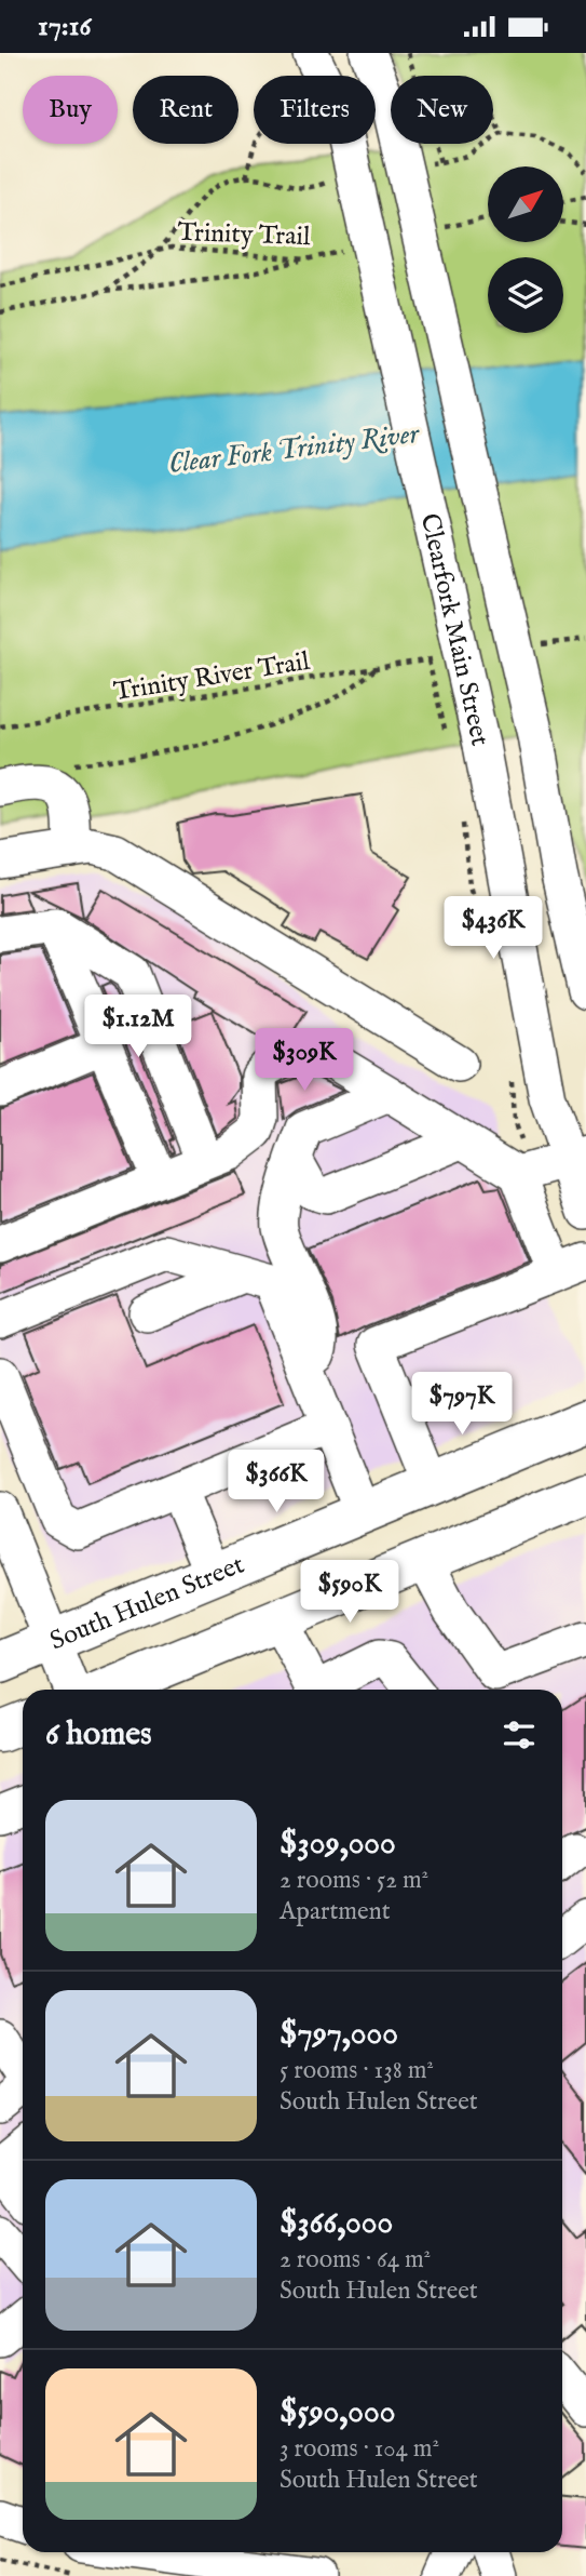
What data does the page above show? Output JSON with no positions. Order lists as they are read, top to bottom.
{
  "streets": {
    "main road": ["South Hulen Street"],
    "street": ["Clearfork Main Street"],
    "path": ["Trinity Trail", "Trinity River Trail"]
  },
  "water": ["Clear Fork Trinity River"],
  "north": "top right",
  "page": {
    "status": "17:16",
    "chip": [
      "Buy",
      "Rent",
      "Filters",
      "New"
    ],
    "price": [
      "$436K",
      "$1.12M",
      "$309K",
      "$797K",
      "$366K",
      "$590K"
    ],
    "heading": "6 homes",
    "list": [
      {
        "name": "$309,000",
        "note": "2 rooms · 52 m² · Apartment"
      },
      {
        "name": "$797,000",
        "note": "5 rooms · 138 m² · South Hulen Street"
      },
      {
        "name": "$366,000",
        "note": "2 rooms · 64 m² · South Hulen Street"
      },
      {
        "name": "$590,000",
        "note": "3 rooms · 104 m² · South Hulen Street"
      }
    ]
  }
}
